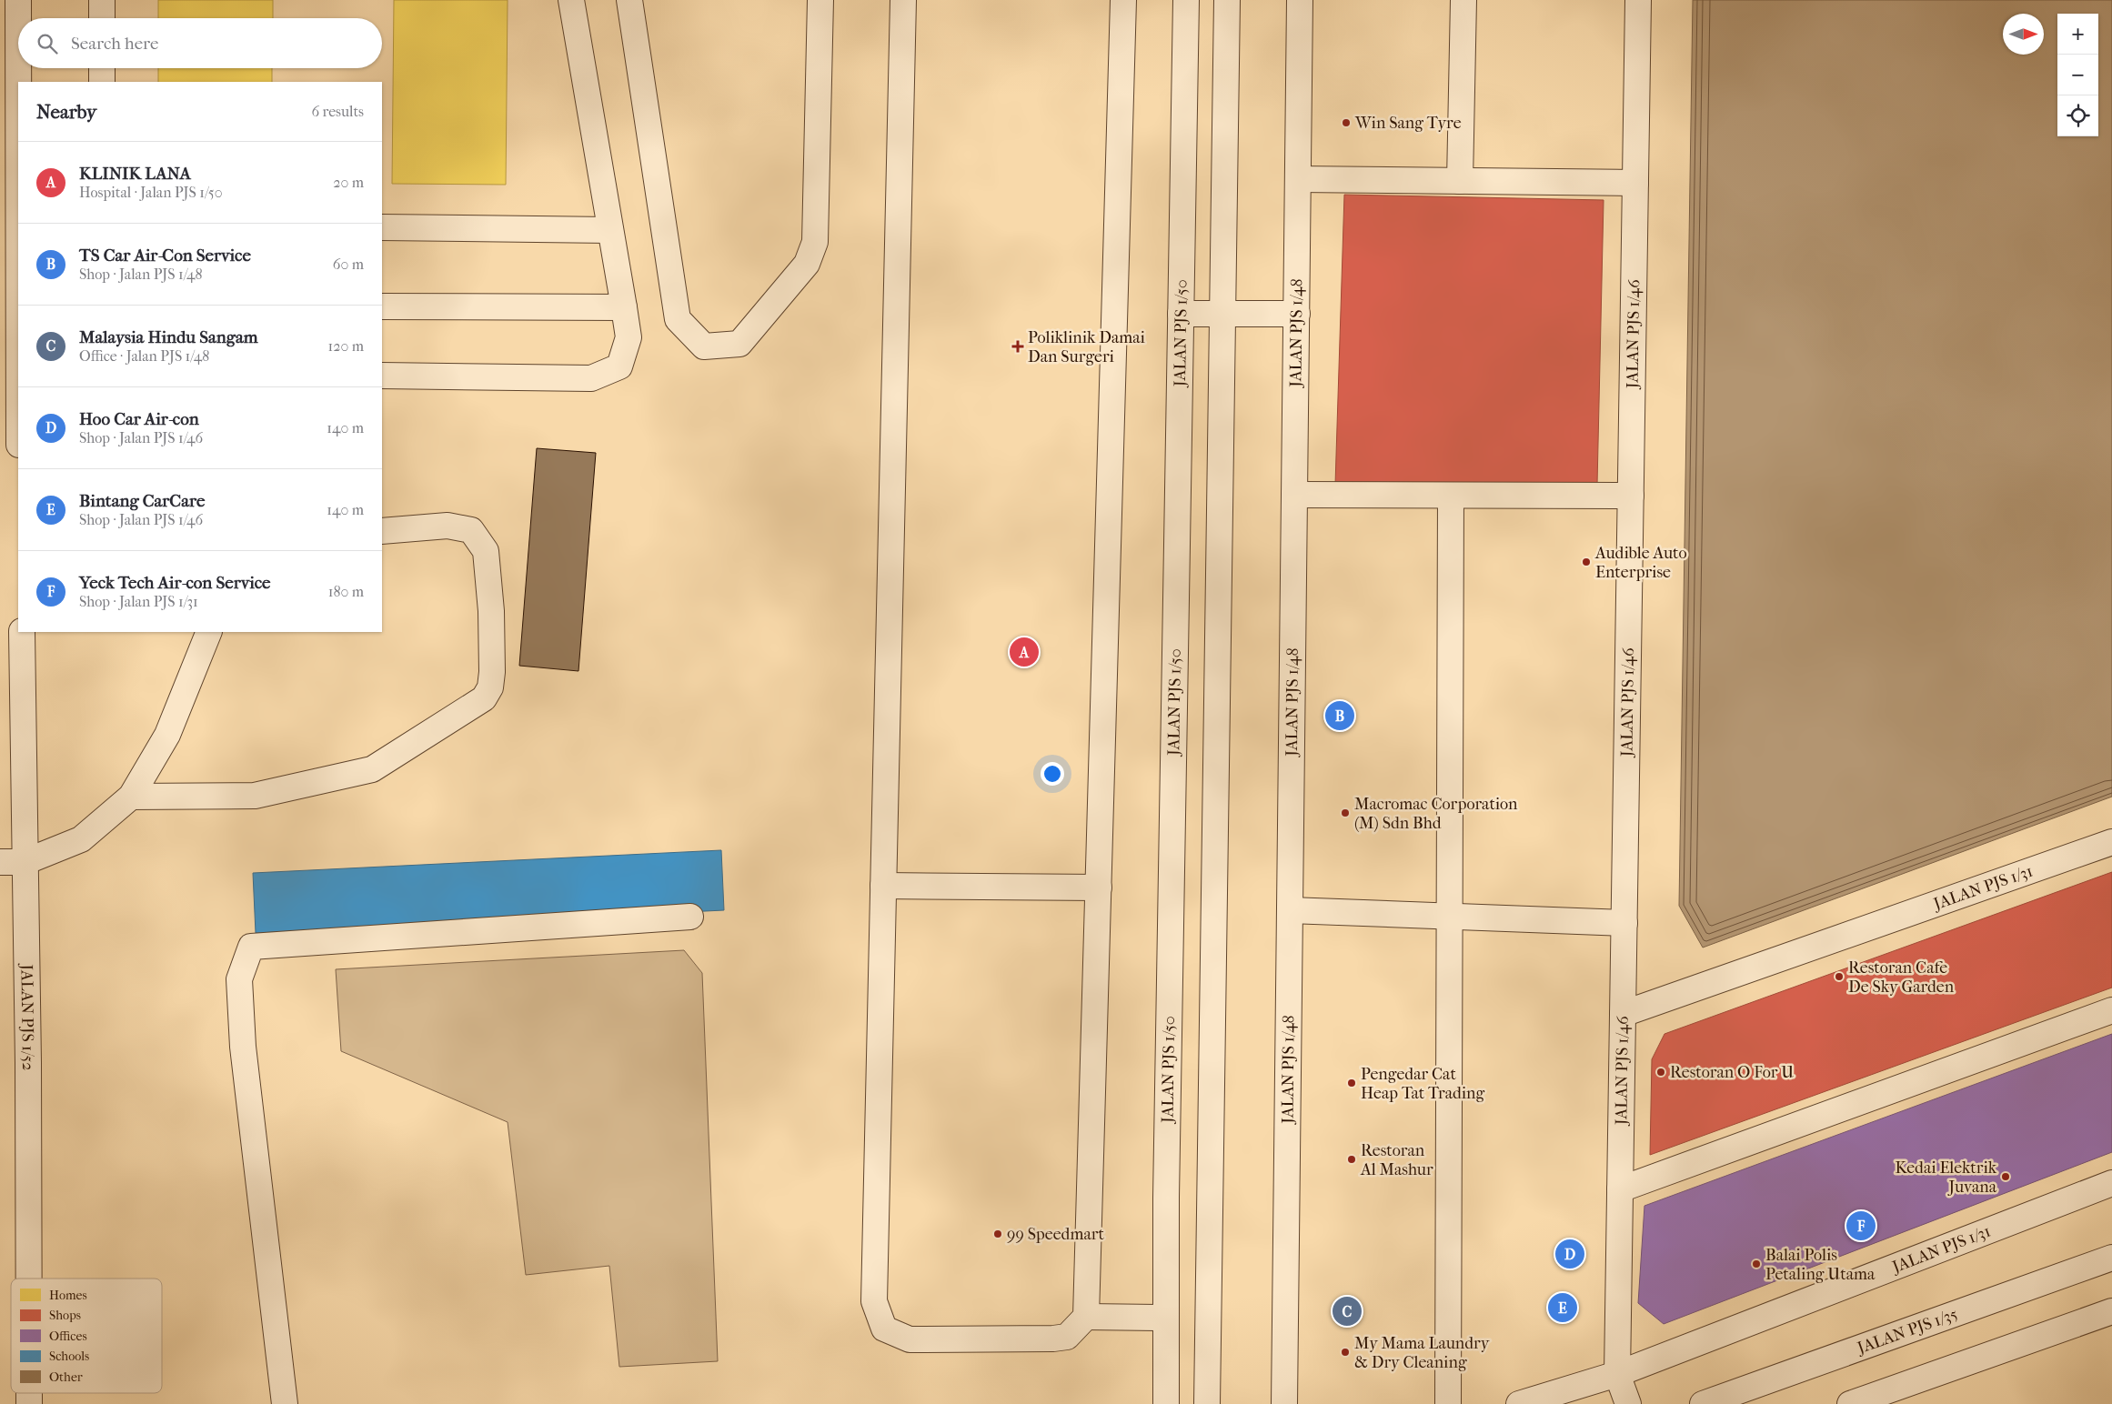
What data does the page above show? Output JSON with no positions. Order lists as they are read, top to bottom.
{
  "streets": {
    "street": [
      "JALAN PJS 1/50",
      "JALAN PJS 1/48",
      "JALAN PJS 1/46",
      "JALAN PJS 1/31",
      "JALAN PJS 1/52",
      "JALAN PJS 1/35"
    ]
  },
  "crossings": [
    ["JALAN PJS 1/46", "JALAN PJS 1/31"]
  ],
  "places": {
    "other": [
      "Win Sang Tyre",
      "Audible Auto Enterprise",
      "Macromac Corporation (M) Sdn Bhd",
      "Restoran Cafe De Sky Garden",
      "Restoran O For U",
      "Pengedar Cat Heap Tat Trading",
      "Restoran Al Mashur",
      "Kedai Elektrik Juvana",
      "99 Speedmart",
      "Balai Polis Petaling Utama",
      "My Mama Laundry & Dry Cleaning"
    ],
    "health": ["Poliklinik Damai Dan Surgeri"]
  },
  "legend": [
    "Homes",
    "Shops",
    "Offices",
    "Schools",
    "Other"
  ],
  "north": "right",
  "page": {
    "map_buttons": ["+", "−"],
    "search": "Search here",
    "heading": ["Nearby", "6 results"],
    "list": [
      {
        "mark": "A",
        "name": "KLINIK LANA",
        "note": "Hospital · Jalan PJS 1/50",
        "value": "20 m"
      },
      {
        "mark": "B",
        "name": "TS Car Air-Con Service",
        "note": "Shop · Jalan PJS 1/48",
        "value": "60 m"
      },
      {
        "mark": "C",
        "name": "Malaysia Hindu Sangam",
        "note": "Office · Jalan PJS 1/48",
        "value": "120 m"
      },
      {
        "mark": "D",
        "name": "Hoo Car Air-con",
        "note": "Shop · Jalan PJS 1/46",
        "value": "140 m"
      },
      {
        "mark": "E",
        "name": "Bintang CarCare",
        "note": "Shop · Jalan PJS 1/46",
        "value": "140 m"
      },
      {
        "mark": "F",
        "name": "Yeck Tech Air-con Service",
        "note": "Shop · Jalan PJS 1/31",
        "value": "180 m"
      }
    ],
    "pins": [
      "A",
      "B",
      "F",
      "D",
      "E",
      "C"
    ]
  }
}
